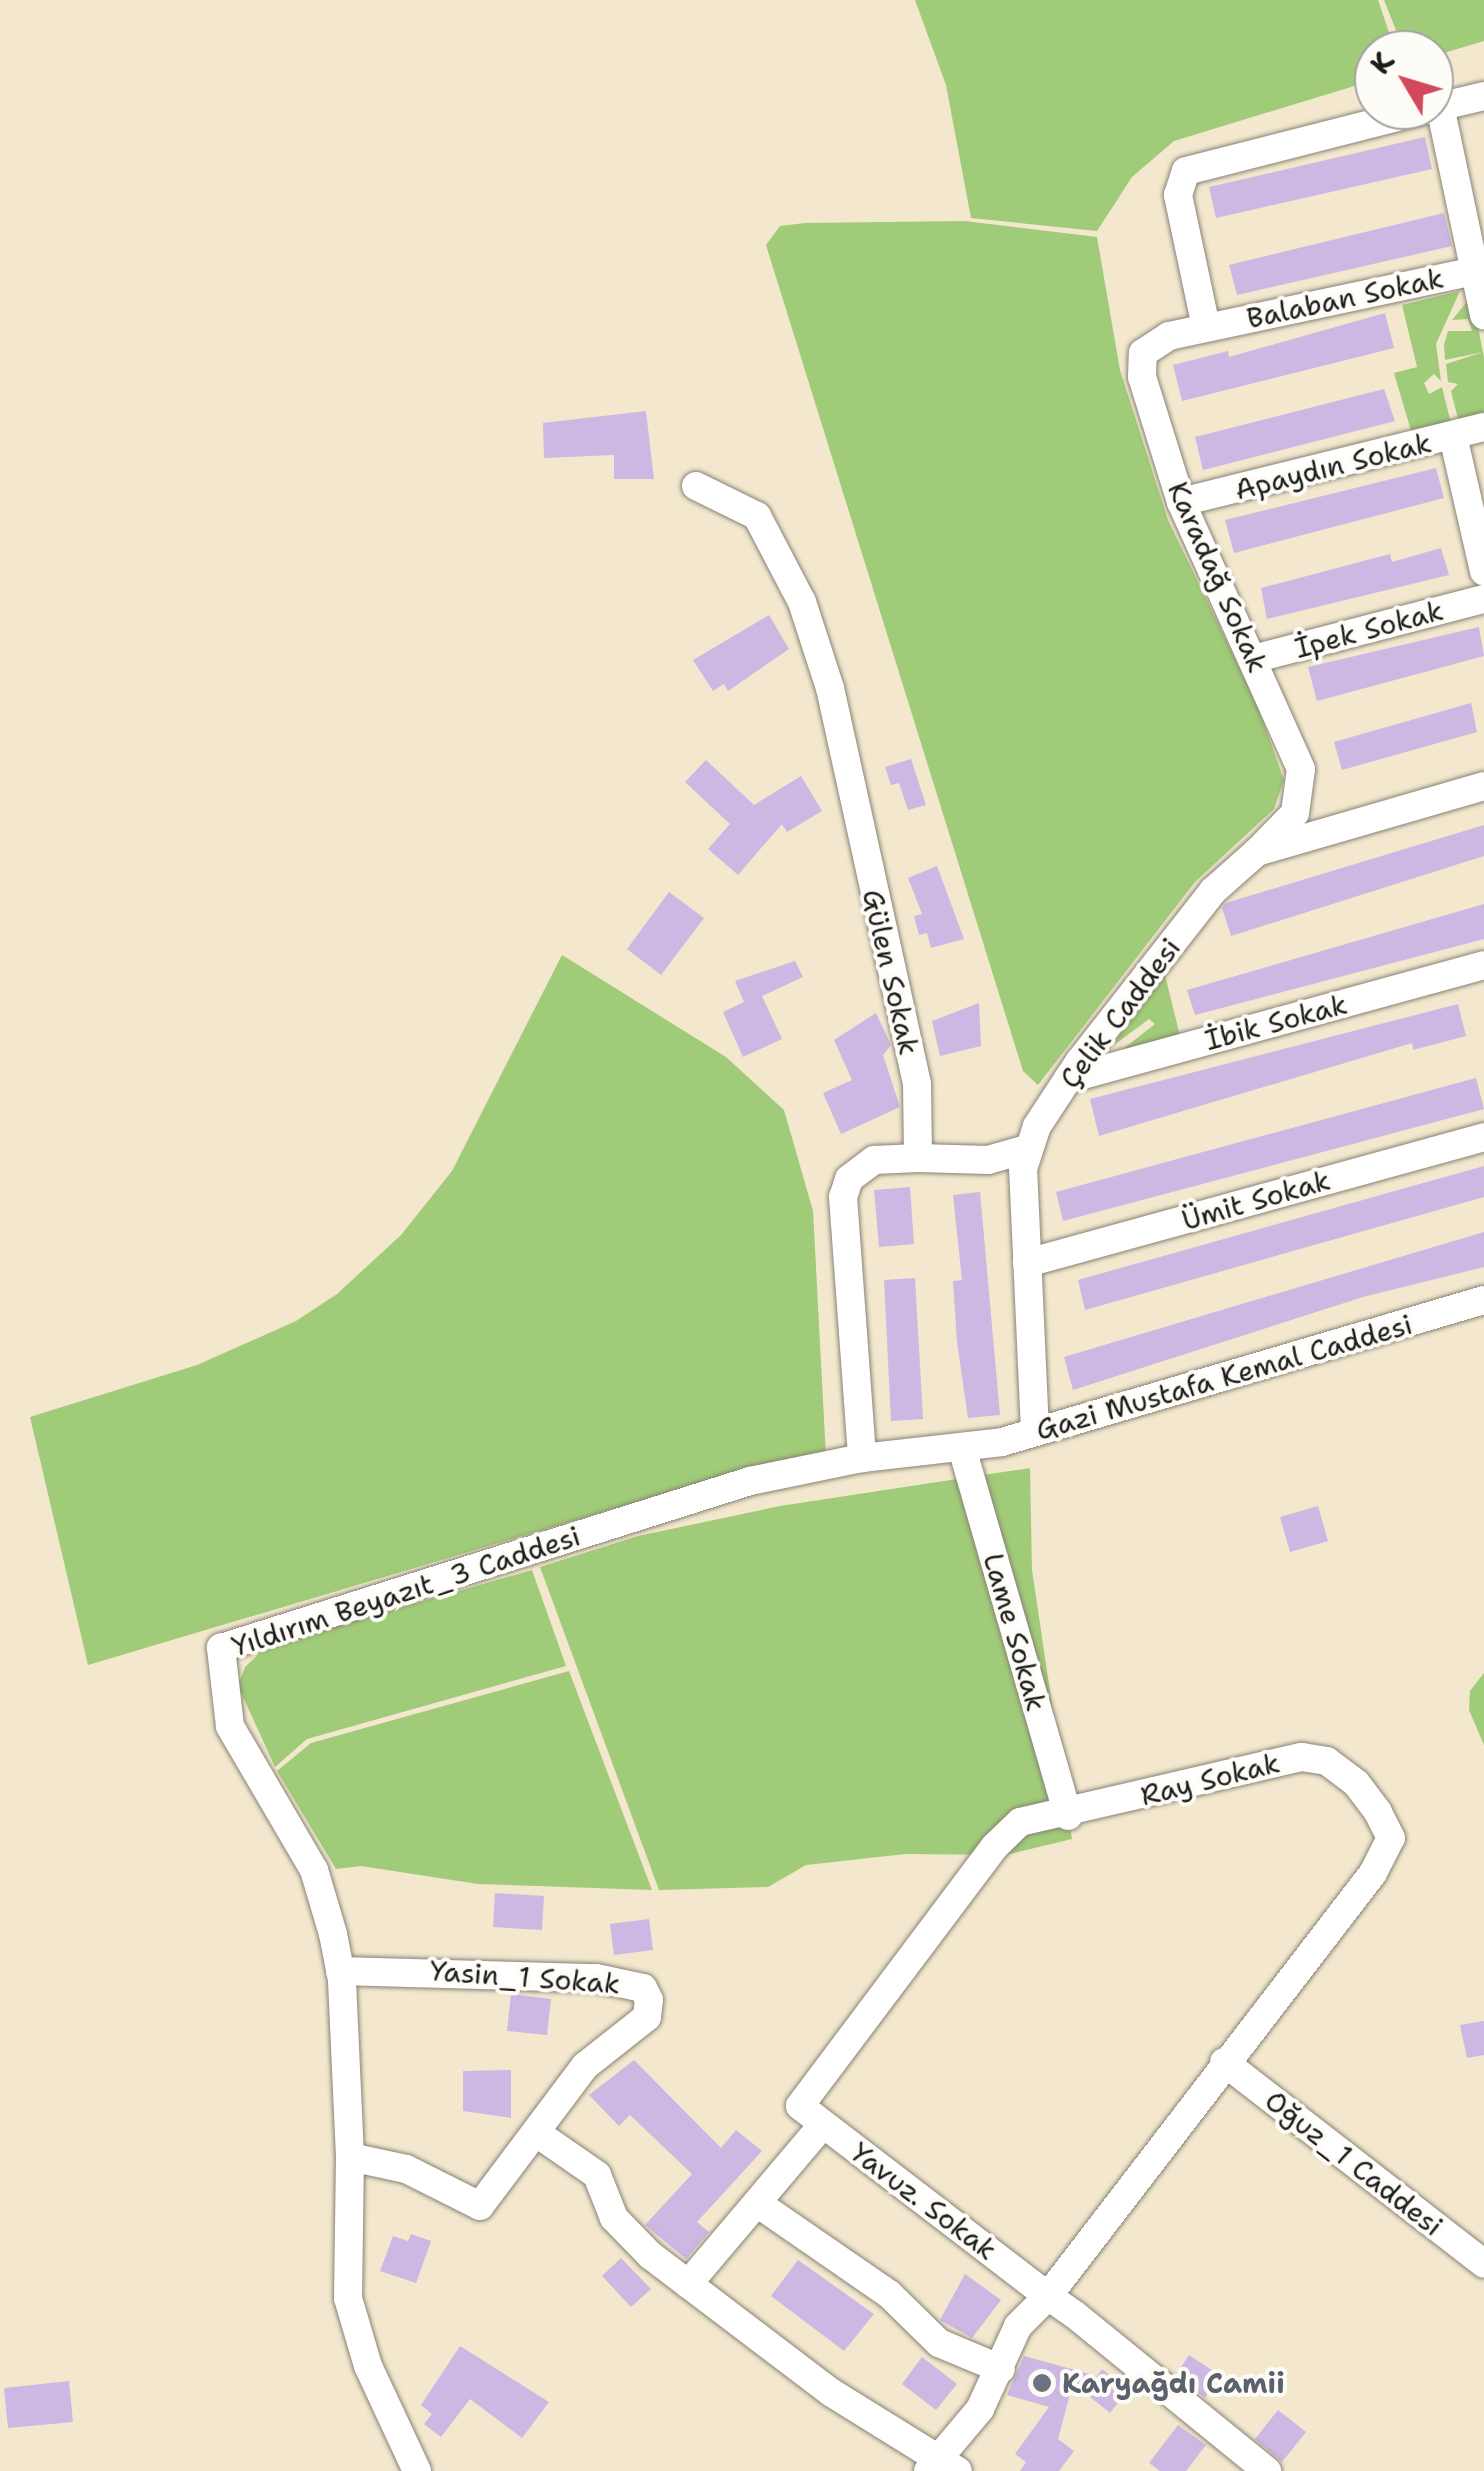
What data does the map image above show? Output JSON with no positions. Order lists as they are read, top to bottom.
{
  "streets": {
    "street": [
      "Balaban Sokak",
      "Apaydın Sokak",
      "Karadağ Sokak",
      "İpek Sokak",
      "Gülen Sokak",
      "Çelik Caddesi",
      "İbik Sokak",
      "Ümit Sokak",
      "Gazi Mustafa Kemal Caddesi",
      "Yıldırım Beyazıt_3 Caddesi",
      "Lame Sokak",
      "Ray Sokak",
      "Yasin_1 Sokak",
      "Oğuz_1 Caddesi",
      "Yavuz. Sokak"
    ]
  },
  "crossings": [
    ["Balaban Sokak", "Karadağ Sokak"],
    ["Apaydın Sokak", "Karadağ Sokak"],
    ["Karadağ Sokak", "İpek Sokak"],
    ["Karadağ Sokak", "Çelik Caddesi"],
    ["Çelik Caddesi", "İbik Sokak"],
    ["Gazi Mustafa Kemal Caddesi", "Yıldırım Beyazıt_3 Caddesi"],
    ["Gazi Mustafa Kemal Caddesi", "Lame Sokak"],
    ["Yıldırım Beyazıt_3 Caddesi", "Lame Sokak"],
    ["Yıldırım Beyazıt_3 Caddesi", "Yasin_1 Sokak"],
    ["Lame Sokak", "Ray Sokak"],
    ["Ray Sokak", "Oğuz_1 Caddesi"],
    ["Ray Sokak", "Yavuz. Sokak"]
  ],
  "places": ["Karyağdı Camii"],
  "north": "top left"
}
